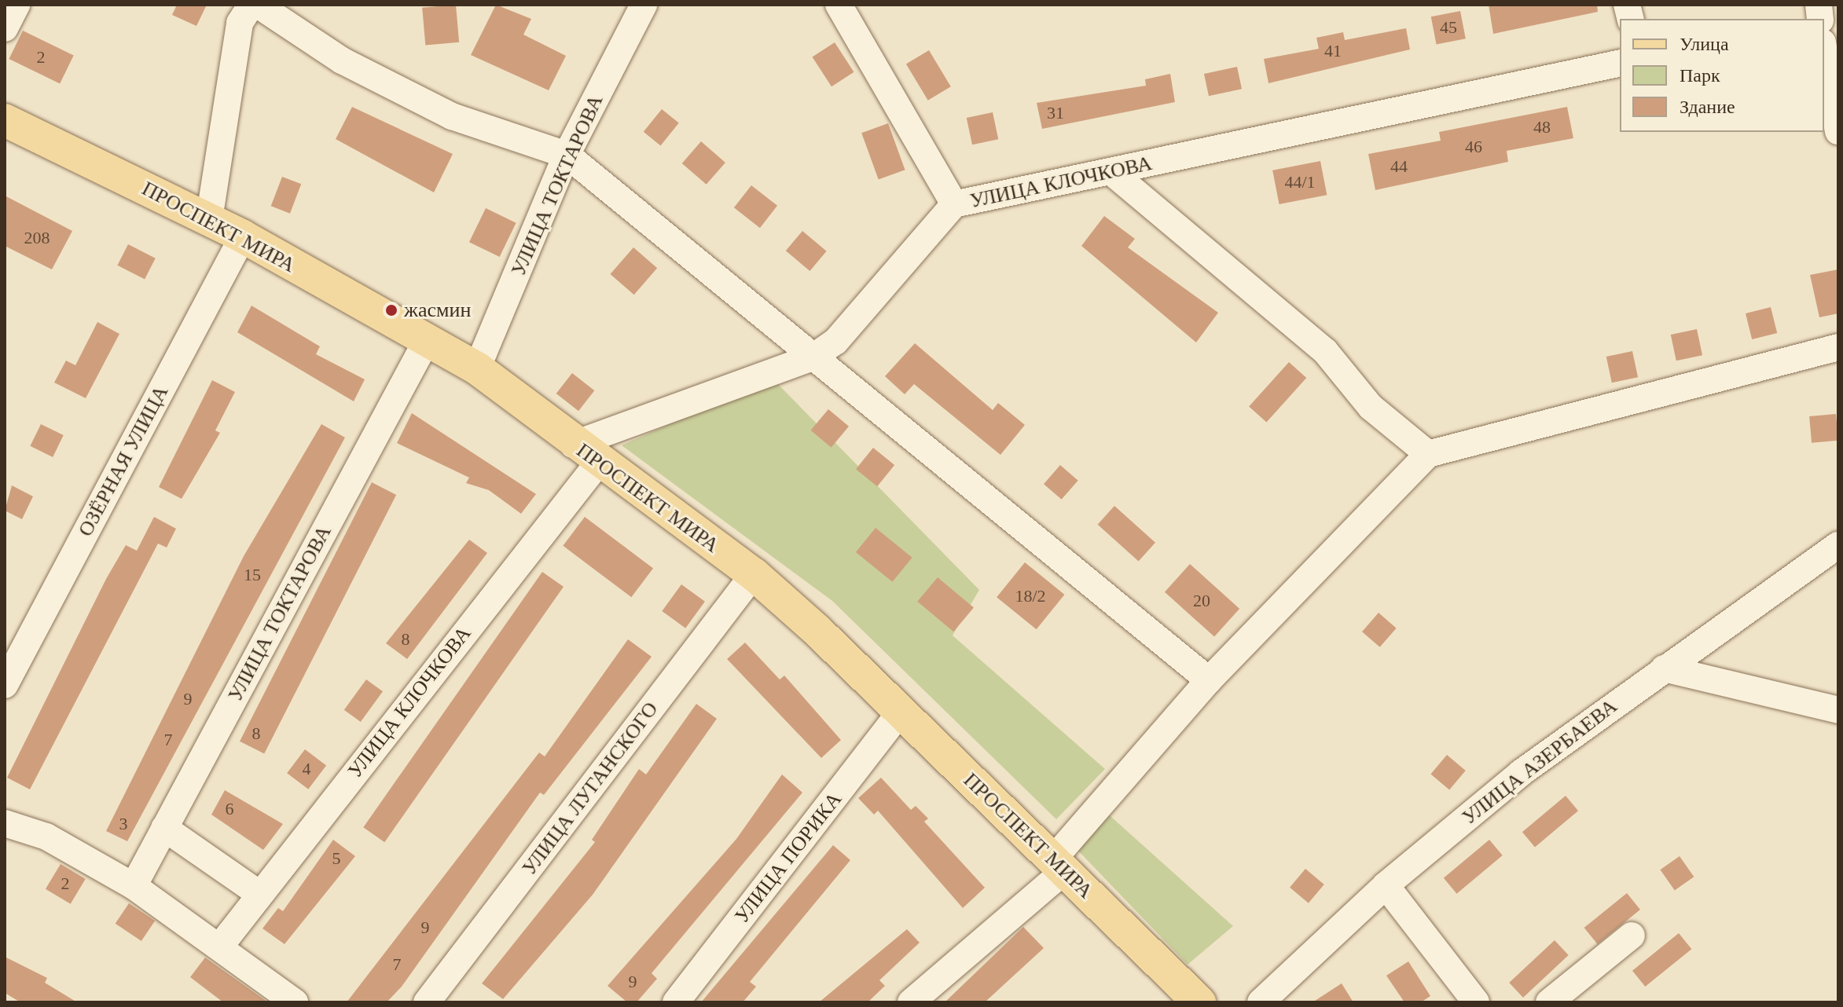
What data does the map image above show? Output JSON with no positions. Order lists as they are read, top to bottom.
{
  "streets": {
    "main road": ["ПРОСПЕКТ МИРА"],
    "street": [
      "УЛИЦА КЛОЧКОВА",
      "УЛИЦА ТОКТАРОВА",
      "ОЗЁРНАЯ УЛИЦА",
      "УЛИЦА АЗЕРБАЕВА",
      "УЛИЦА ЛУГАНСКОГО",
      "УЛИЦА ПОРИКА"
    ]
  },
  "crossings": [
    ["УЛИЦА КЛОЧКОВА", "ПРОСПЕКТ МИРА"],
    ["УЛИЦА ТОКТАРОВА", "ПРОСПЕКТ МИРА"],
    ["ПРОСПЕКТ МИРА", "ОЗЁРНАЯ УЛИЦА"],
    ["ПРОСПЕКТ МИРА", "УЛИЦА ЛУГАНСКОГО"],
    ["ПРОСПЕКТ МИРА", "УЛИЦА ПОРИКА"]
  ],
  "places": ["жасмин"],
  "house_numbers": [
    "45",
    "41",
    "2",
    "31",
    "48",
    "46",
    "44",
    "44/1",
    "208",
    "15",
    "18/2",
    "20",
    "8",
    "9",
    "8",
    "7",
    "4",
    "6",
    "3",
    "5",
    "2",
    "9",
    "7",
    "9"
  ],
  "legend": ["Улица", "Парк", "Здание"]
}
